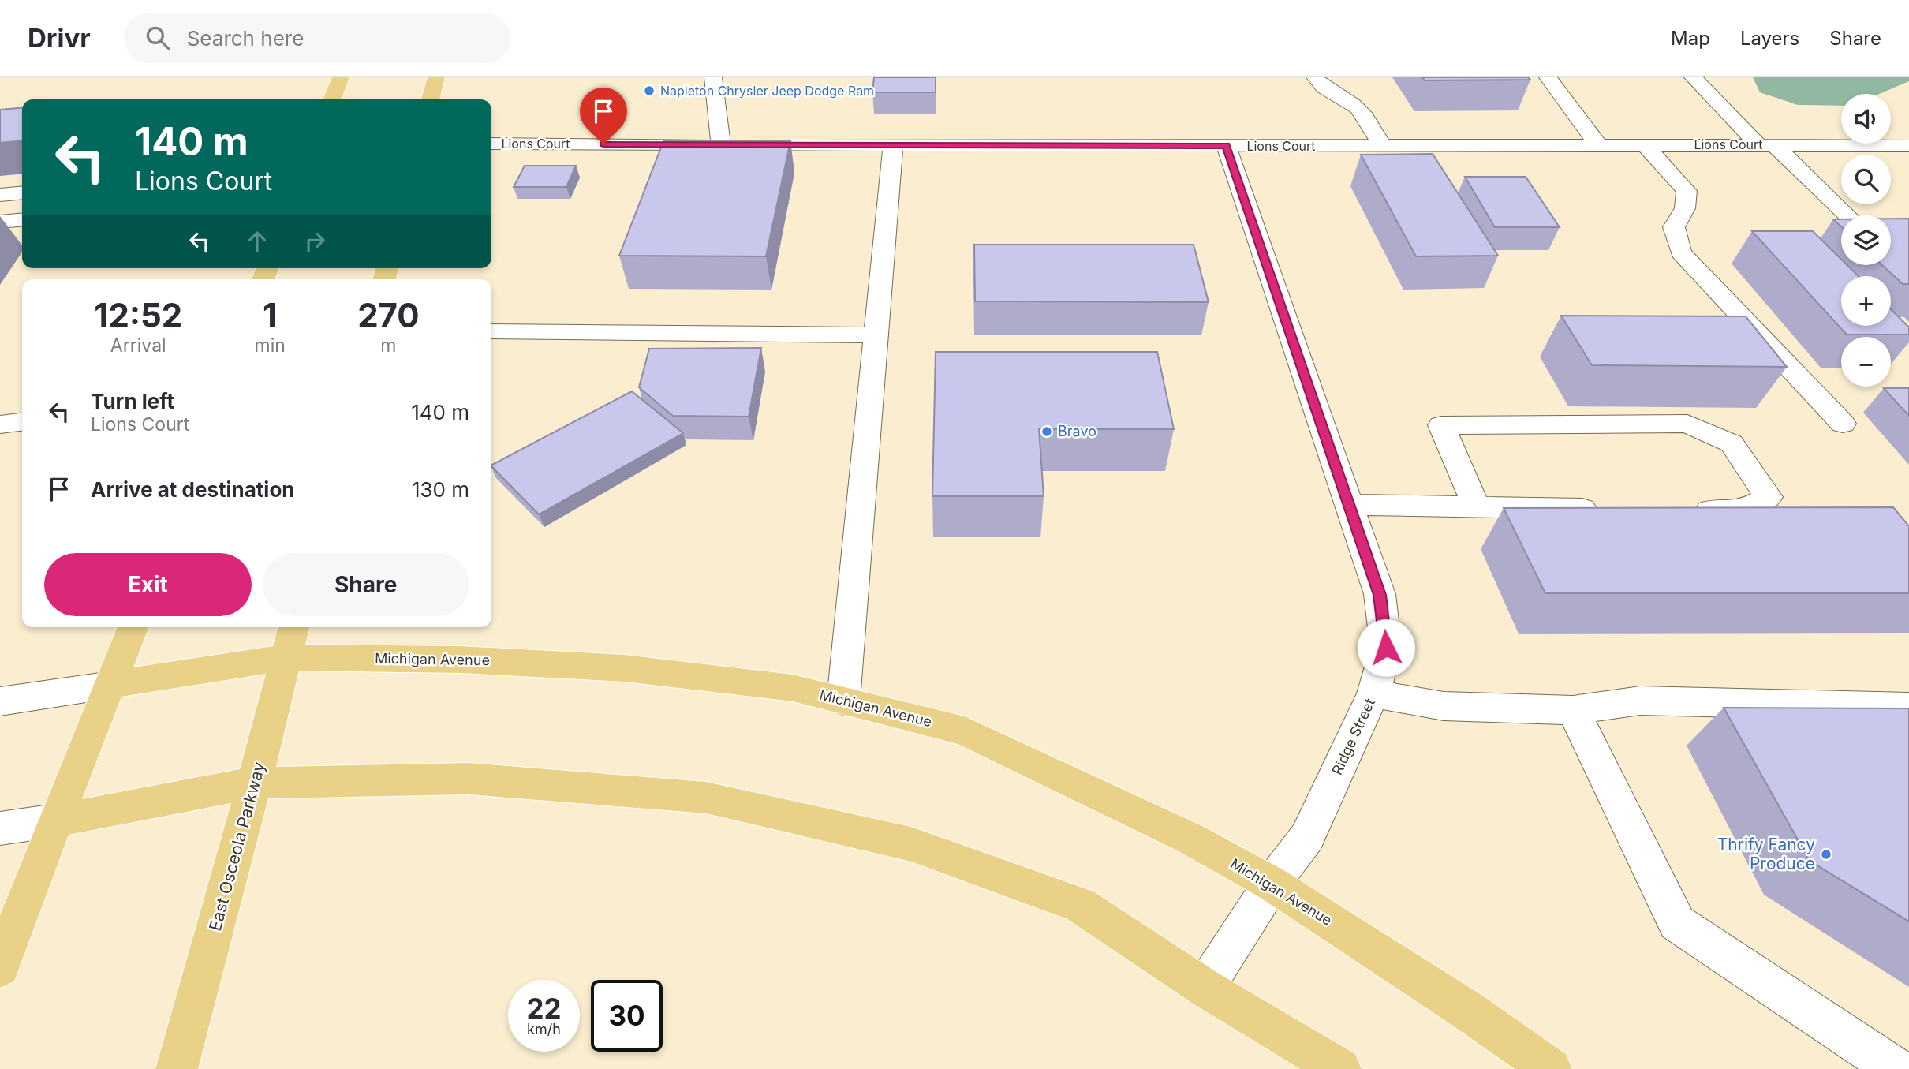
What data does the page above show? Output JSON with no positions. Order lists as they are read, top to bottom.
{
  "streets": {
    "main road": ["Michigan Avenue", "East Osceola Parkway"],
    "street": ["Lions Court", "Ridge Street"]
  },
  "crossings": [
    ["Lions Court", "Ridge Street"],
    ["Michigan Avenue", "Ridge Street"],
    ["Michigan Avenue", "East Osceola Parkway"]
  ],
  "places": ["Napleton Chrysler Jeep Dodge Ram", "Bravo", "Thrify Fancy Produce"],
  "page": {
    "header": "Drivr",
    "search": "Search here",
    "nav": ["Map", "Layers", "Share"],
    "map_buttons": ["+", "−"],
    "turn": ["140 m", "Lions Court"],
    "eta": [
      "12:52",
      "Arrival",
      "1",
      "min",
      "270",
      "m"
    ],
    "list": [
      {
        "name": "Turn left",
        "note": "Lions Court",
        "value": "140 m"
      },
      {
        "name": "Arrive at destination",
        "value": "130 m"
      }
    ],
    "buttons": ["Exit", "Share"],
    "speed": "22 km/h",
    "limit": "30"
  }
}
